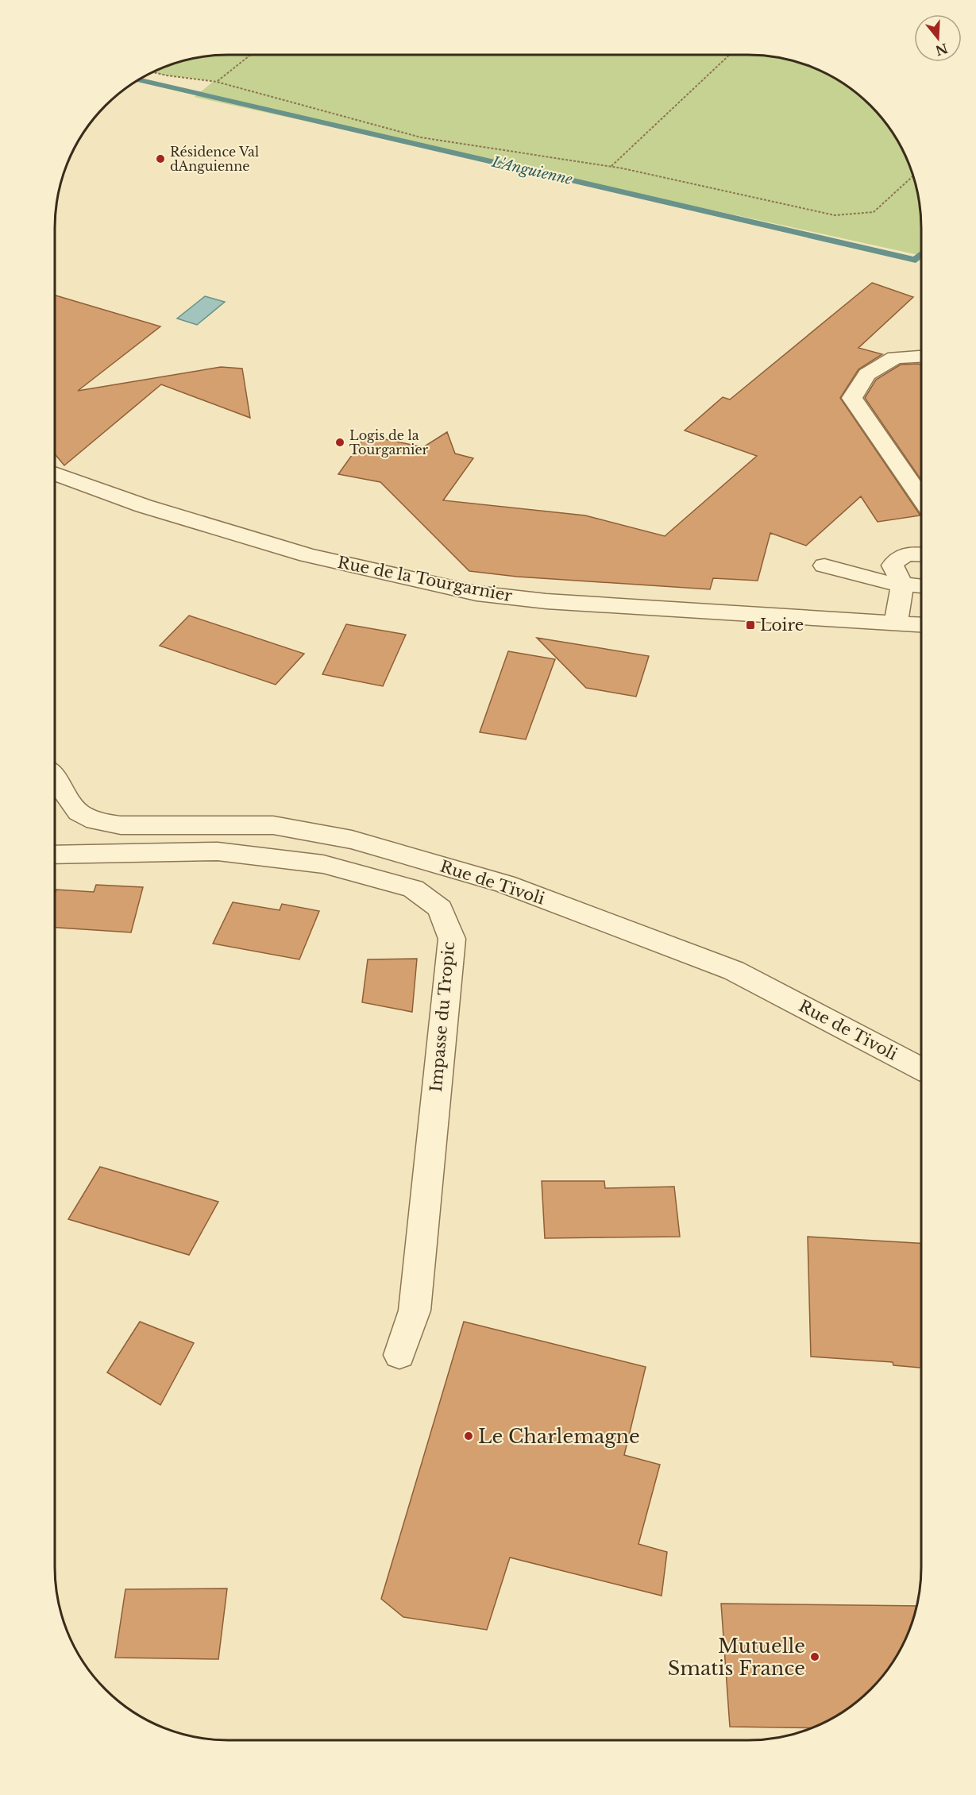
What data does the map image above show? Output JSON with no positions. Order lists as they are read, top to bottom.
{
  "streets": {
    "street": ["Rue de la Tourgarnier", "Rue de Tivoli", "Impasse du Tropic"]
  },
  "water": ["L'Anguienne"],
  "places": {
    "other": [
      "Résidence Val dAnguienne",
      "Logis de la Tourgarnier",
      "Le Charlemagne",
      "Mutuelle Smatis France"
    ],
    "transit": ["Loire"]
  },
  "north": "bottom"
}
